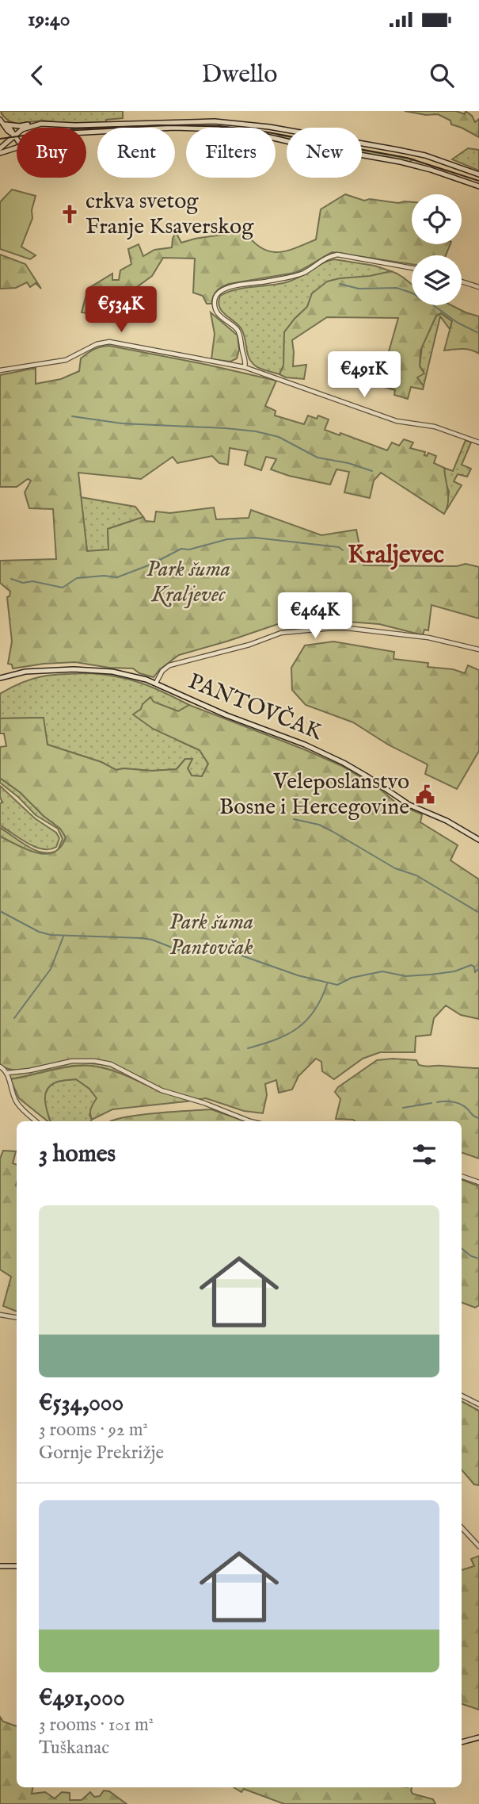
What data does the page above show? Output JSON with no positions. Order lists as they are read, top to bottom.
{
  "streets": {
    "main road": ["PANTOVČAK"]
  },
  "districts": ["Kraljevec"],
  "parks": ["Park šuma Kraljevec", "Park šuma Pantovčak"],
  "places": {
    "church": ["crkva svetog Franje Ksaverskog"],
    "public building": ["Veleposlanstvo Bosne i Hercegovine"]
  },
  "page": {
    "status": "19:40",
    "header": "Dwello",
    "chip": [
      "Buy",
      "Rent",
      "Filters",
      "New"
    ],
    "price": ["€534K", "€491K", "€464K"],
    "heading": "3 homes",
    "list": [
      {
        "name": "€534,000",
        "note": "3 rooms · 92 m² · Gornje Prekrižje"
      },
      {
        "name": "€491,000",
        "note": "3 rooms · 101 m² · Tuškanac"
      }
    ]
  }
}
